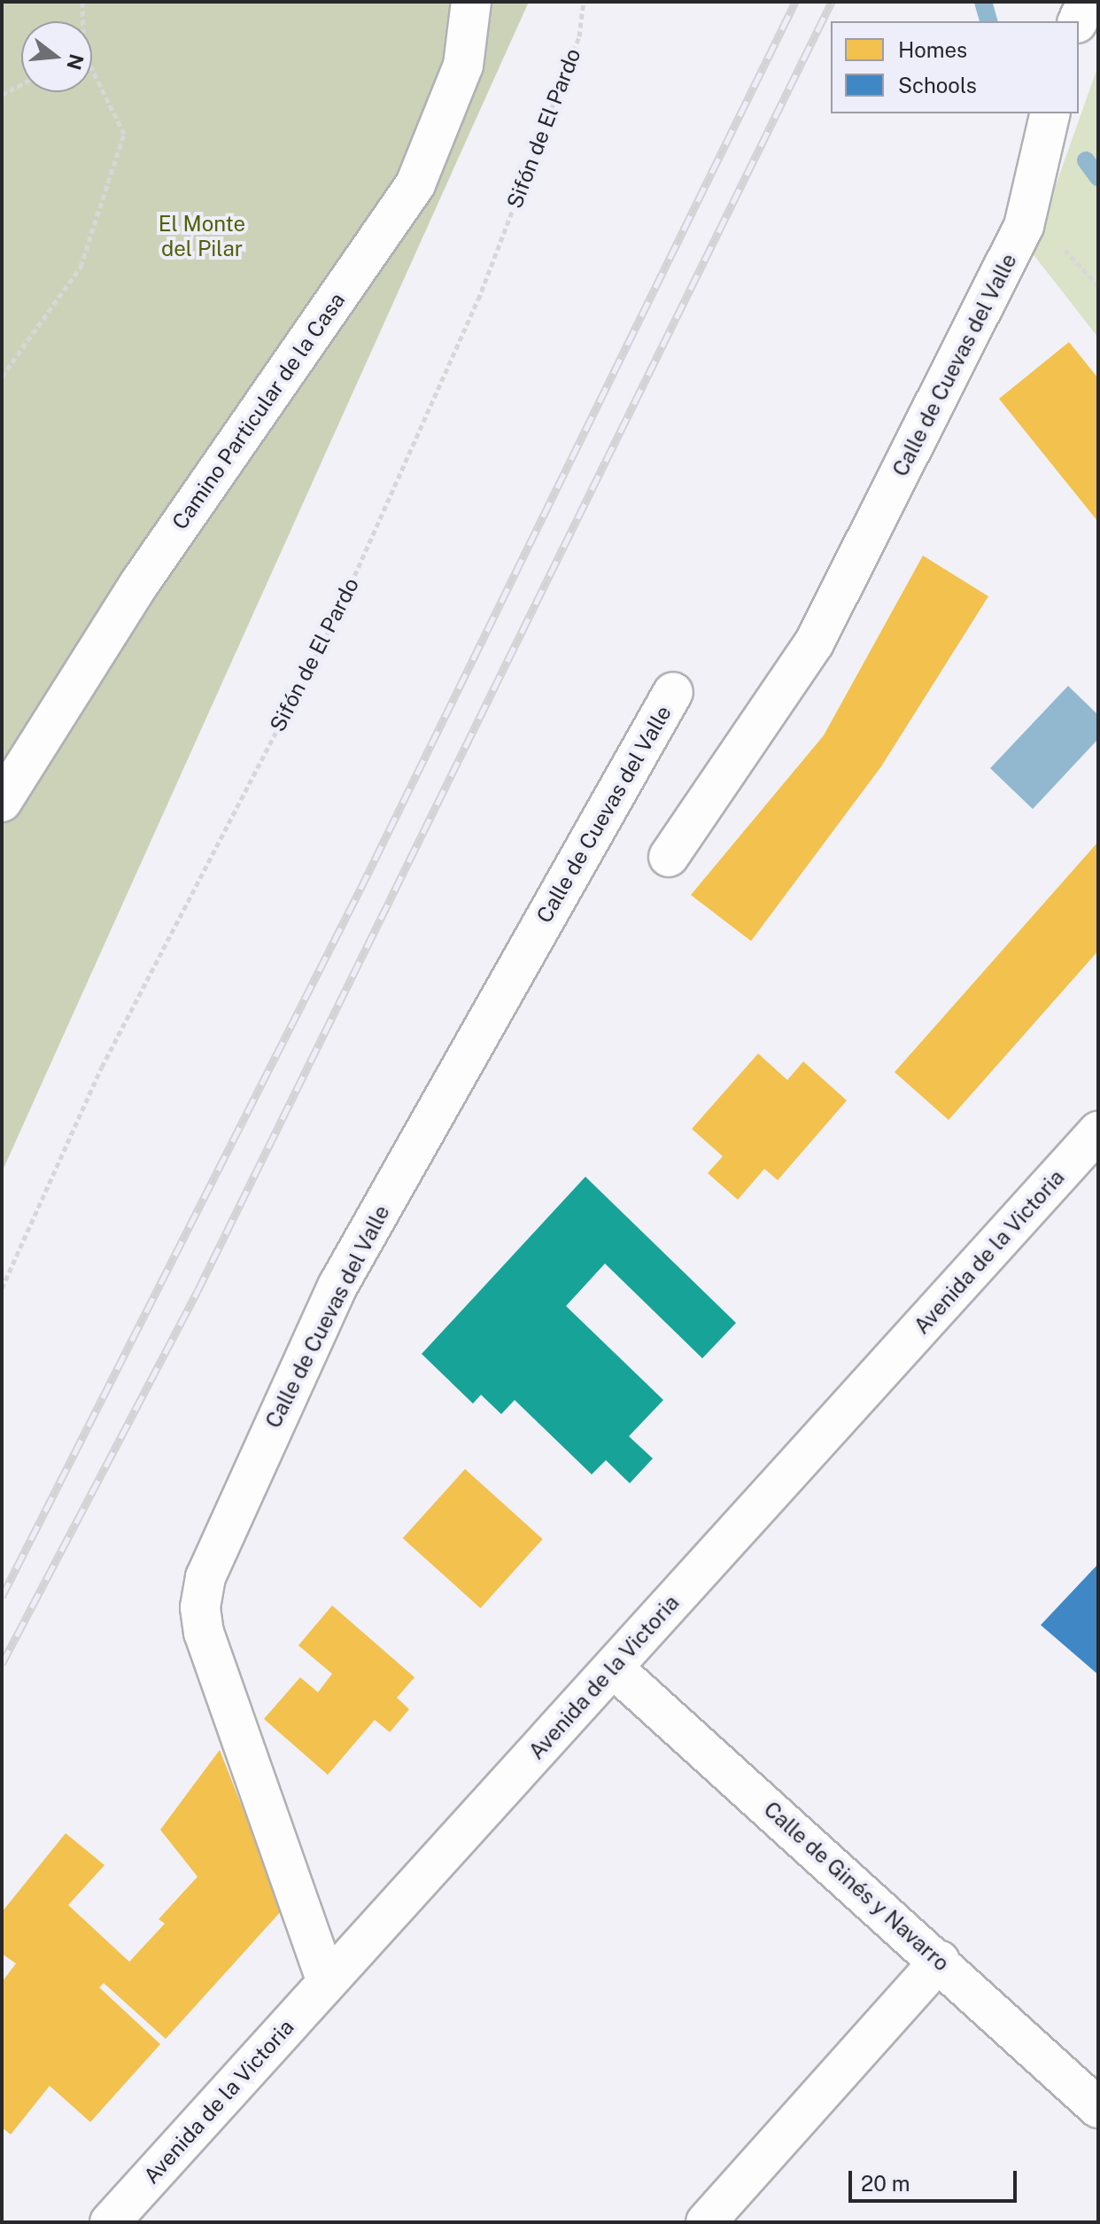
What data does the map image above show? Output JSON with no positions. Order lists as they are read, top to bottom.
{
  "streets": {
    "street": [
      "Calle de Cuevas del Valle",
      "Camino Particular de la Casa",
      "Avenida de la Victoria",
      "Calle de Ginés y Navarro"
    ],
    "path": ["Sifón de El Pardo"]
  },
  "crossings": [
    ["Calle de Cuevas del Valle", "Avenida de la Victoria"],
    ["Avenida de la Victoria", "Calle de Ginés y Navarro"]
  ],
  "parks": ["El Monte del Pilar"],
  "legend": ["Homes", "Schools"],
  "scale_bar": "20 m",
  "north": "right"
}
